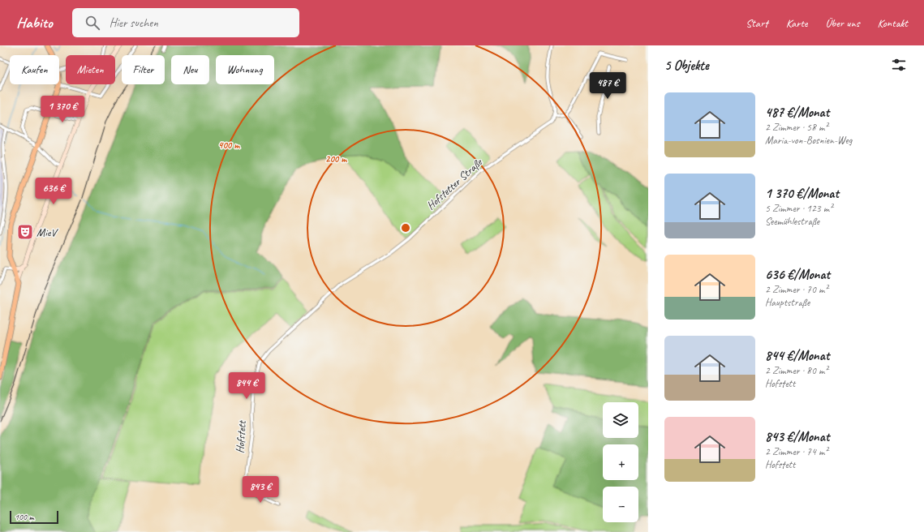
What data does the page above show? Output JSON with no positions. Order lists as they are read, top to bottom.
{
  "streets": {
    "street": ["Hofstetter Straße", "Hofstett"]
  },
  "crossings": [
    ["Hofstetter Straße", "Hofstett"]
  ],
  "places": {
    "theatre": ["MieV"]
  },
  "scale_bar": "100 m",
  "page": {
    "header": "Habito",
    "search": "Hier suchen",
    "nav": [
      "Start",
      "Karte",
      "Über uns",
      "Kontakt"
    ],
    "heading": "5 Objekte",
    "chip": [
      "Kaufen",
      "Mieten",
      "Filter",
      "Neu",
      "Wohnung"
    ],
    "price": [
      "487 €",
      "1 370 €",
      "636 €",
      "844 €",
      "843 €"
    ],
    "list": [
      {
        "name": "487 €/Monat",
        "note": "2 Zimmer · 58 m² · Maria-von-Bosnien-Weg"
      },
      {
        "name": "1 370 €/Monat",
        "note": "5 Zimmer · 123 m² · Seemühlestraße"
      },
      {
        "name": "636 €/Monat",
        "note": "2 Zimmer · 70 m² · Hauptstraße"
      },
      {
        "name": "844 €/Monat",
        "note": "2 Zimmer · 80 m² · Hofstett"
      },
      {
        "name": "843 €/Monat",
        "note": "2 Zimmer · 74 m² · Hofstett"
      }
    ],
    "map_buttons": ["+", "−"],
    "scale": "100 m"
  },
  "rings": ["400 m", "200 m"]
}
